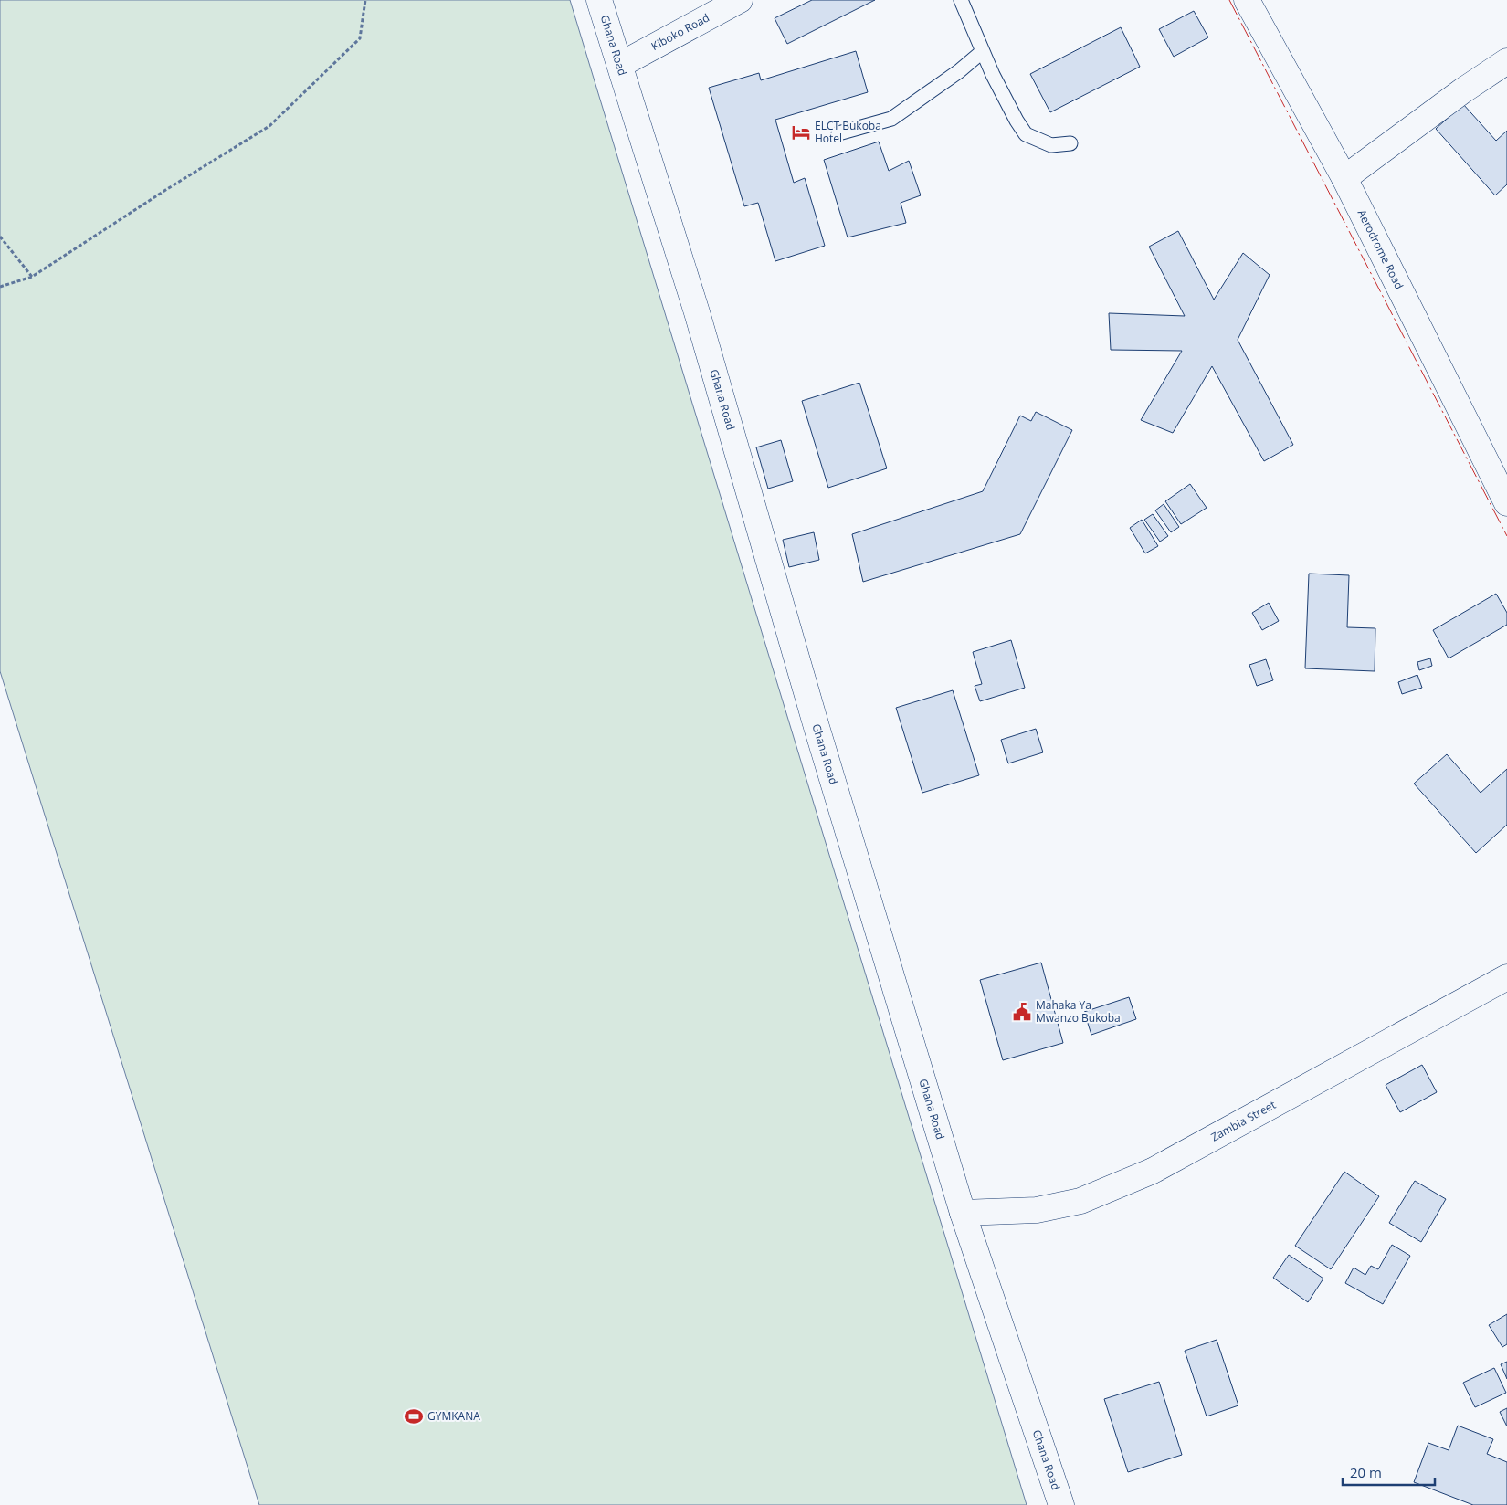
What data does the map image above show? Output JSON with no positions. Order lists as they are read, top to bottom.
{
  "streets": {
    "street": [
      "Kiboko Road",
      "Ghana Road",
      "Aerodrome Road",
      "Zambia Street"
    ]
  },
  "crossings": [
    ["Kiboko Road", "Ghana Road"],
    ["Ghana Road", "Zambia Street"]
  ],
  "places": {
    "hotel": ["ELCT Bukoba Hotel"],
    "public building": ["Mahaka Ya Mwanzo Bukoba"],
    "sports": ["GYMKANA"]
  },
  "scale_bar": "20 m"
}
